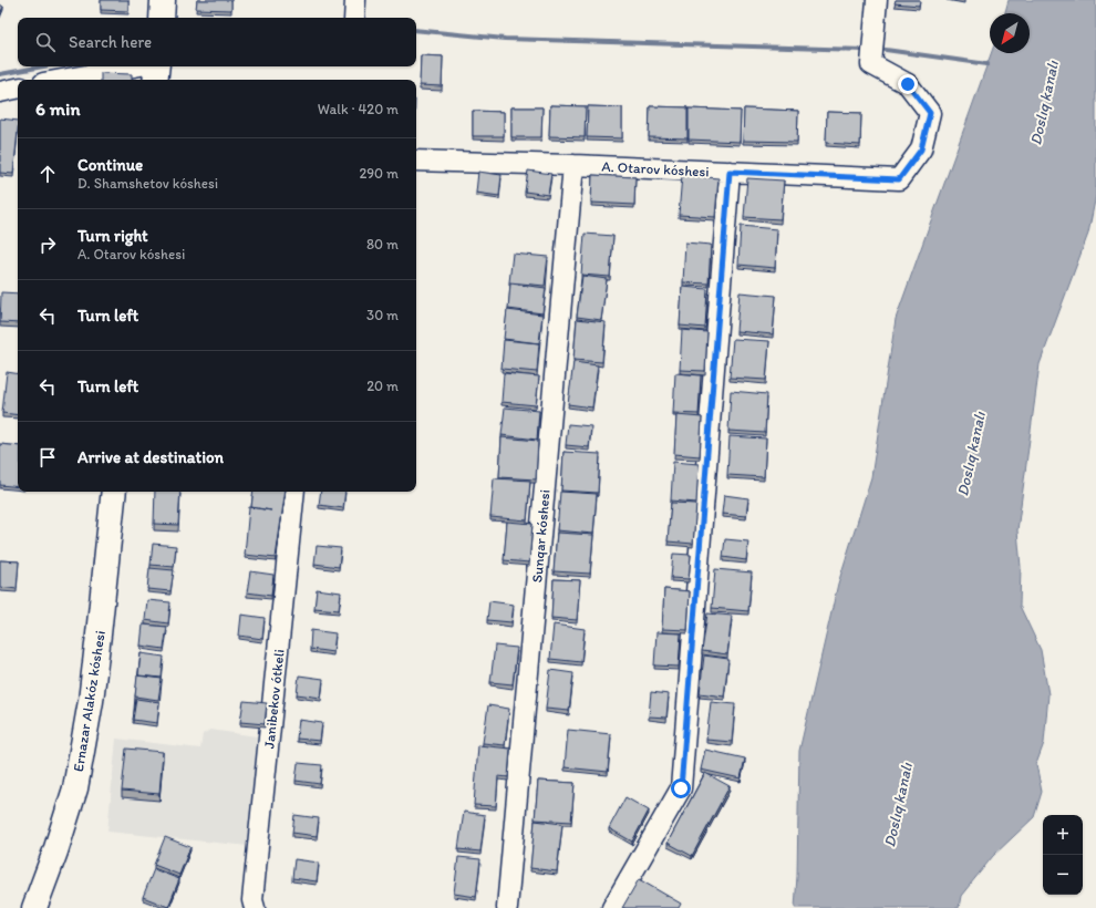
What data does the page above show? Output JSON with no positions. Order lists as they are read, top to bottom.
{
  "streets": {
    "main road": ["Ernazar Alakóz kóshesi"],
    "street": ["A. Otarov kóshesi", "Sunqar kóshesi", "Janibekov ótkeli"]
  },
  "crossings": [
    ["A. Otarov kóshesi", "Sunqar kóshesi"]
  ],
  "water": ["Doslıq kanalı"],
  "north": "bottom left",
  "page": {
    "search": "Search here",
    "heading": ["6 min", "Walk · 420 m"],
    "list": [
      ["Continue", "D. Shamshetov kóshesi", "290 m"],
      ["Turn right", "A. Otarov kóshesi", "80 m"],
      ["Turn left", "30 m"],
      ["Turn left", "20 m"],
      "Arrive at destination"
    ],
    "map_buttons": ["+", "−"]
  }
}
